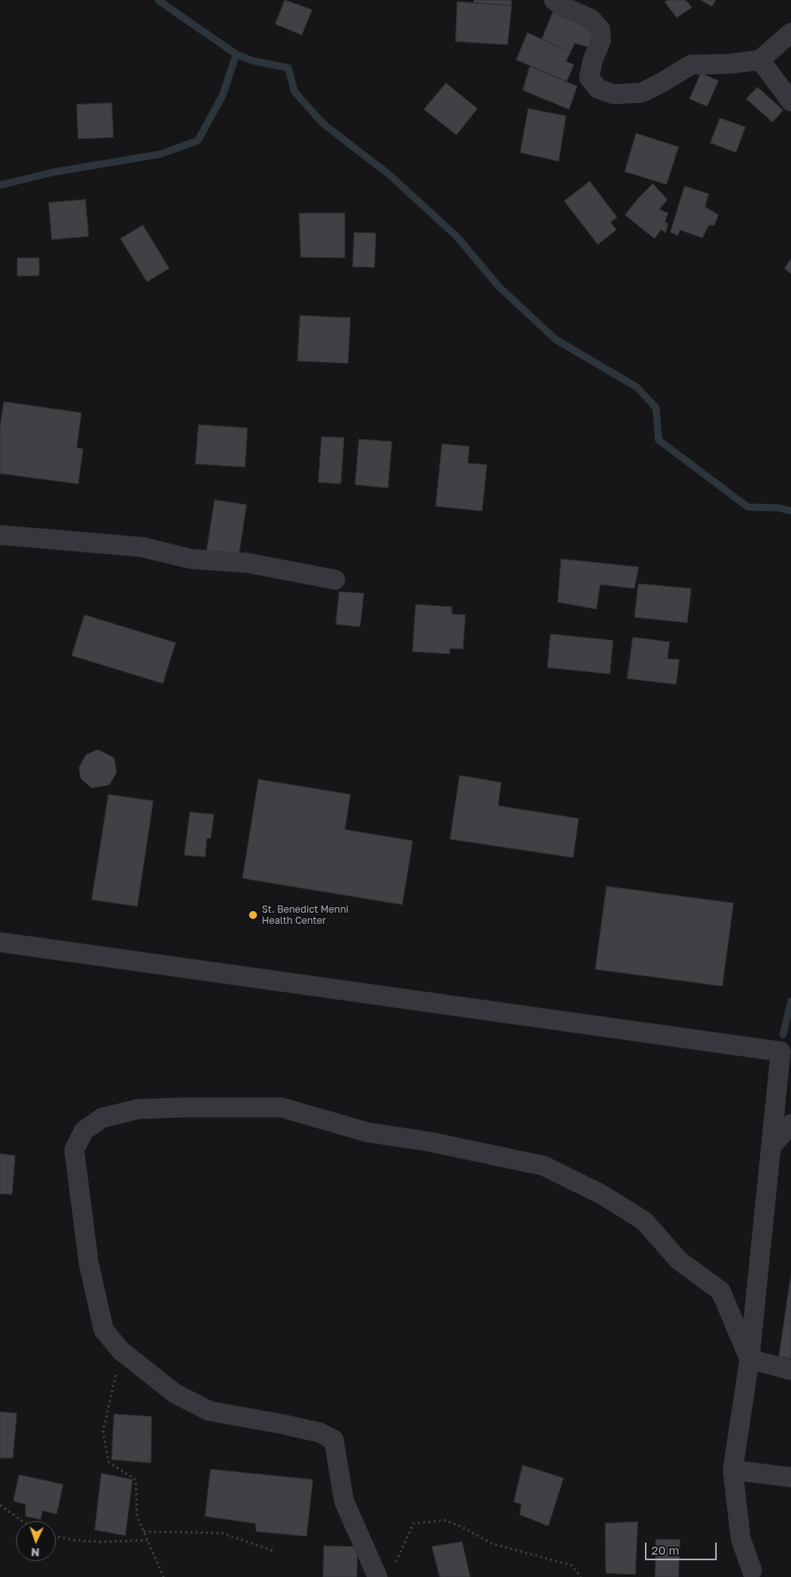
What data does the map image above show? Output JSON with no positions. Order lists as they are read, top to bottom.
{
  "places": ["St. Benedict Menni Health Center"],
  "scale_bar": "20 m",
  "north": "bottom"
}
